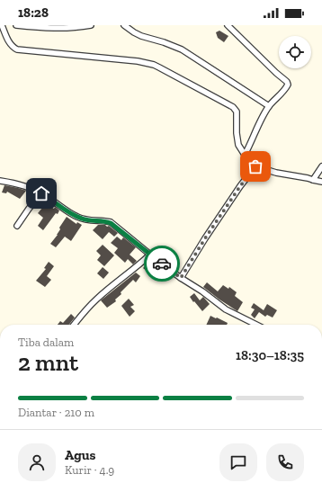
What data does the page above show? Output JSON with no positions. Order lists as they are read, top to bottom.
{
  "page": {
    "status": "18:28",
    "heading": ["2 mnt", "Tiba dalam", "18:30–18:35"],
    "panel": ["Agus", "Kurir · 4.9"],
    "bar": "Diantar · 210 m"
  }
}
